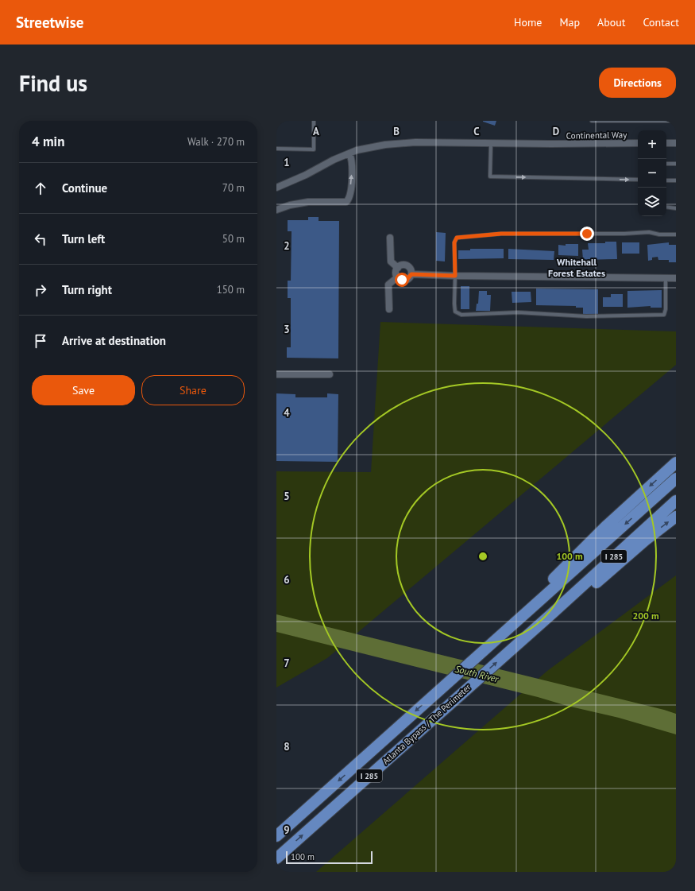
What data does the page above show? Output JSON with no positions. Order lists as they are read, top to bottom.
{
  "streets": {
    "highway": ["I 285", "Atlanta Bypass / The Perimeter"],
    "street": ["Continental Way"]
  },
  "districts": ["Whitehall Forest Estates"],
  "water": ["South River"],
  "scale_bar": "100 m",
  "page": {
    "header": "Streetwise",
    "nav": [
      "Home",
      "Map",
      "About",
      "Contact"
    ],
    "buttons": [
      "Directions",
      ["Save", "Share"]
    ],
    "title": "Find us",
    "heading": ["4 min", "Walk · 270 m"],
    "map_buttons": ["+", "−"],
    "list": [
      ["Continue", "70 m"],
      ["Turn left", "50 m"],
      ["Turn right", "150 m"],
      "Arrive at destination"
    ],
    "scale": "100 m"
  },
  "grid": {
    "columns": [
      "A",
      "B",
      "C",
      "D"
    ],
    "rows": [
      "1",
      "2",
      "3",
      "4",
      "5",
      "6",
      "7",
      "8",
      "9"
    ]
  },
  "rings": ["100 m", "200 m"]
}
